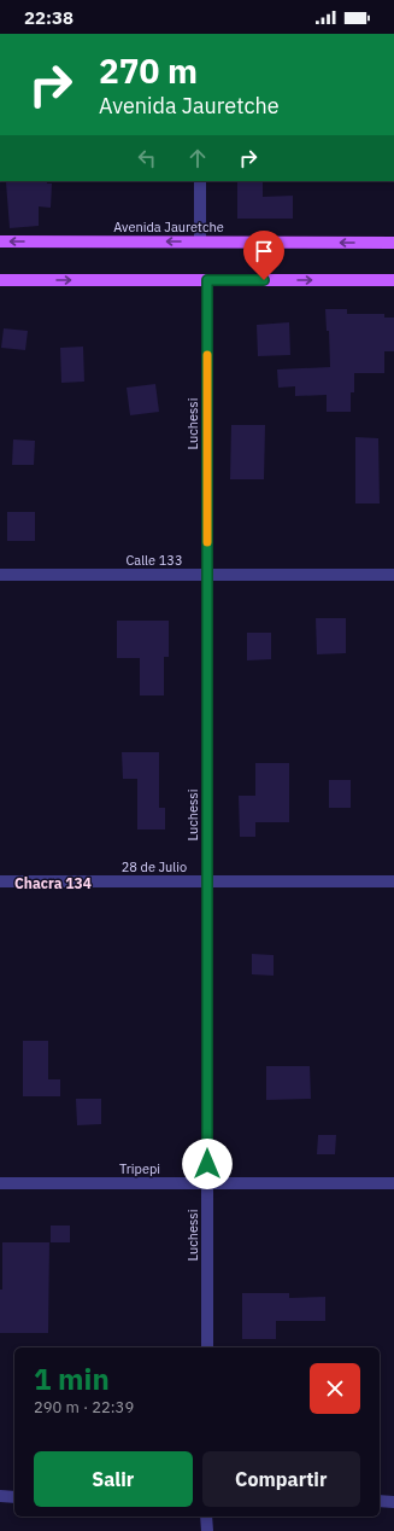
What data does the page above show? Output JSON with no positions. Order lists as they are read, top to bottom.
{
  "streets": {
    "main road": ["Avenida Jauretche"],
    "street": [
      "Luchessi",
      "Calle 133",
      "28 de Julio",
      "Tripepi"
    ]
  },
  "crossings": [
    ["Luchessi", "Calle 133"],
    ["Luchessi", "28 de Julio"],
    ["Luchessi", "Tripepi"]
  ],
  "districts": ["Chacra 134"],
  "page": {
    "status": "22:38",
    "turn": ["270 m", "Avenida Jauretche"],
    "heading": ["1 min", "290 m · 22:39"],
    "buttons": ["Salir", "Compartir"]
  }
}
